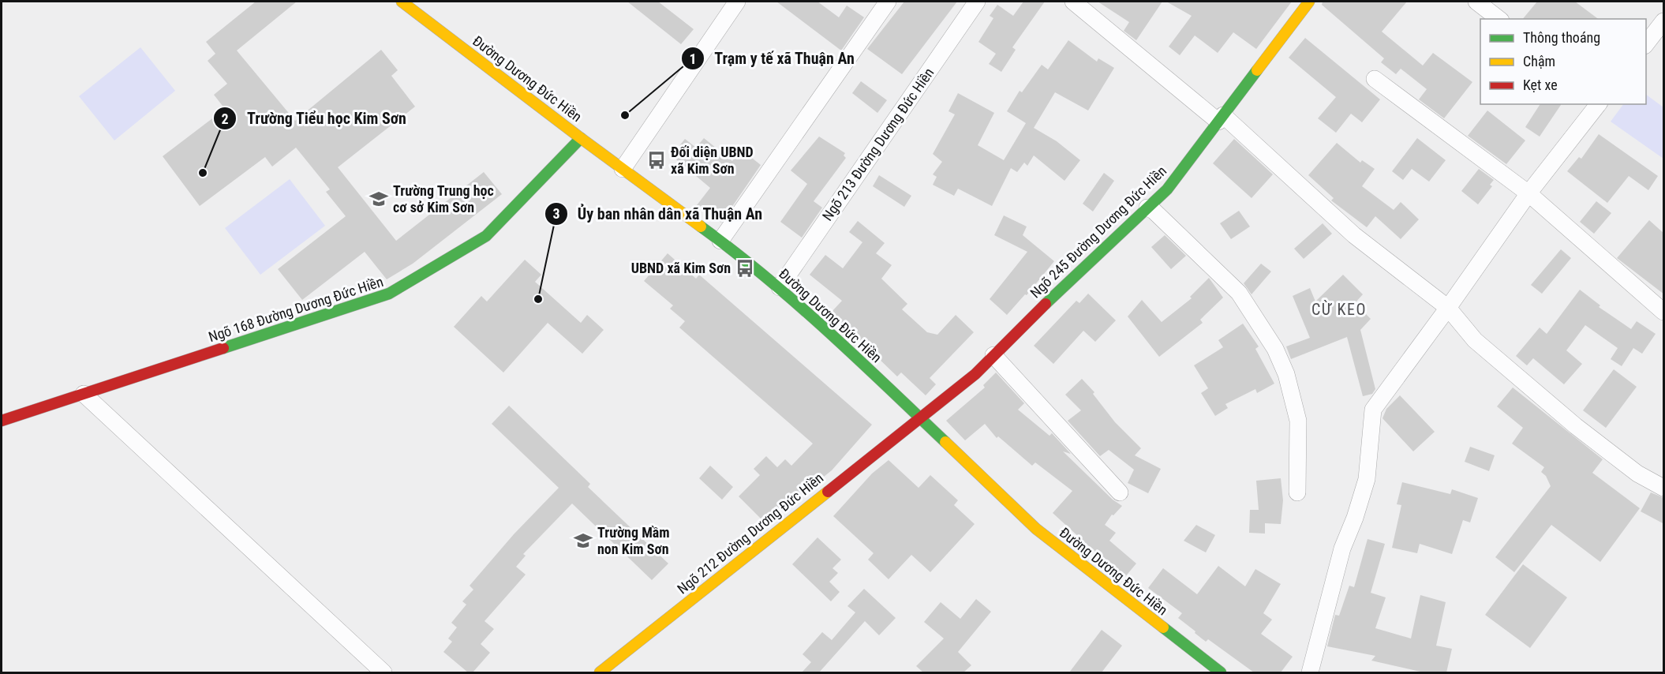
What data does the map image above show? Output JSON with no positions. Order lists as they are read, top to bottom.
{
  "streets": {
    "main road": [
      "Đường Dương Đức Hiền",
      "Ngõ 245 Đường Dương Đức Hiền",
      "Ngõ 168 Đường Dương Đức Hiền",
      "Ngõ 212 Đường Dương Đức Hiền"
    ],
    "street": ["Ngõ 213 Đường Dương Đức Hiền"]
  },
  "crossings": [
    ["Đường Dương Đức Hiền", "Ngõ 213 Đường Dương Đức Hiền"],
    ["Đường Dương Đức Hiền", "Ngõ 245 Đường Dương Đức Hiền"],
    ["Đường Dương Đức Hiền", "Ngõ 168 Đường Dương Đức Hiền"],
    ["Đường Dương Đức Hiền", "Ngõ 212 Đường Dương Đức Hiền"],
    ["Ngõ 245 Đường Dương Đức Hiền", "Ngõ 212 Đường Dương Đức Hiền"]
  ],
  "districts": ["CỪ KEO"],
  "places": {
    "other": ["Trạm y tế xã Thuận An", "Trường Tiểu học Kim Sơn", "Ủy ban nhân dân xã Thuận An"],
    "bus stop": ["Đối diện UBND xã Kim Sơn", "UBND xã Kim Sơn"],
    "school or university": ["Trường Trung học cơ sở Kim Sơn", "Trường Mầm non Kim Sơn"]
  },
  "legend": ["Thông thoáng", "Chậm", "Kẹt xe"]
}
